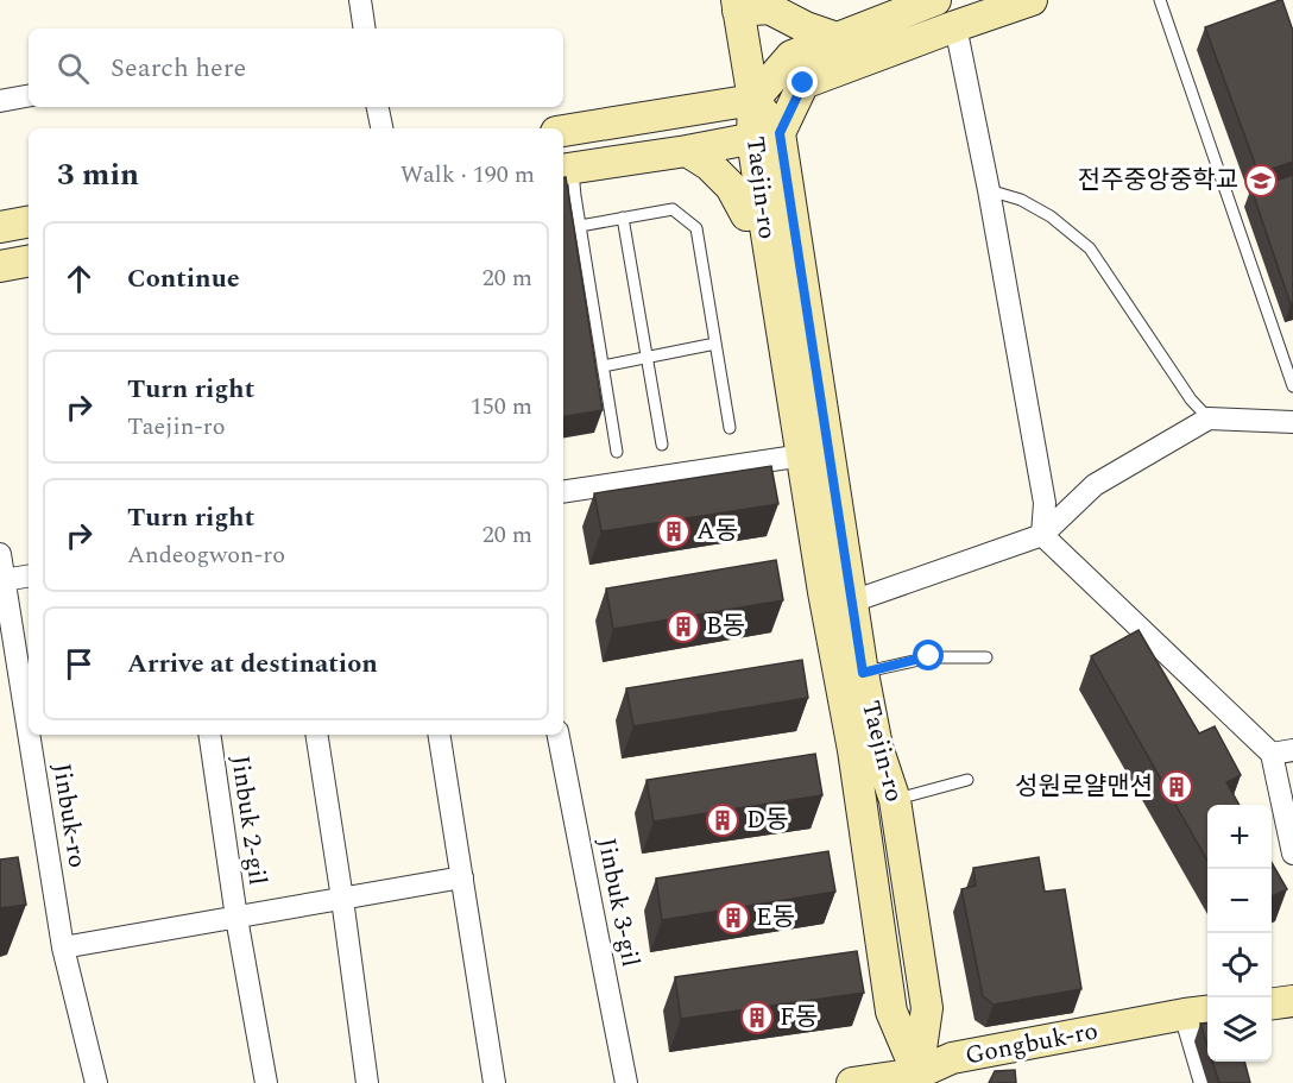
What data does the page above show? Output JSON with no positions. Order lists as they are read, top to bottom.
{
  "streets": {
    "street": [
      "Taejin-ro",
      "Jinbuk-ro",
      "Jinbuk 2-gil",
      "Jinbuk 3-gil",
      "Gongbuk-ro"
    ]
  },
  "crossings": [
    ["Taejin-ro", "Gongbuk-ro"],
    ["Jinbuk-ro", "Jinbuk 2-gil"]
  ],
  "places": {
    "school or university": ["전주중앙중학교"],
    "building": [
      "A동",
      "B동",
      "성원로얄맨션",
      "D동",
      "E동",
      "F동"
    ]
  },
  "page": {
    "search": "Search here",
    "heading": ["3 min", "Walk · 190 m"],
    "list": [
      ["Continue", "20 m"],
      ["Turn right", "Taejin-ro", "150 m"],
      ["Turn right", "Andeogwon-ro", "20 m"],
      "Arrive at destination"
    ],
    "map_buttons": ["+", "−"]
  }
}
